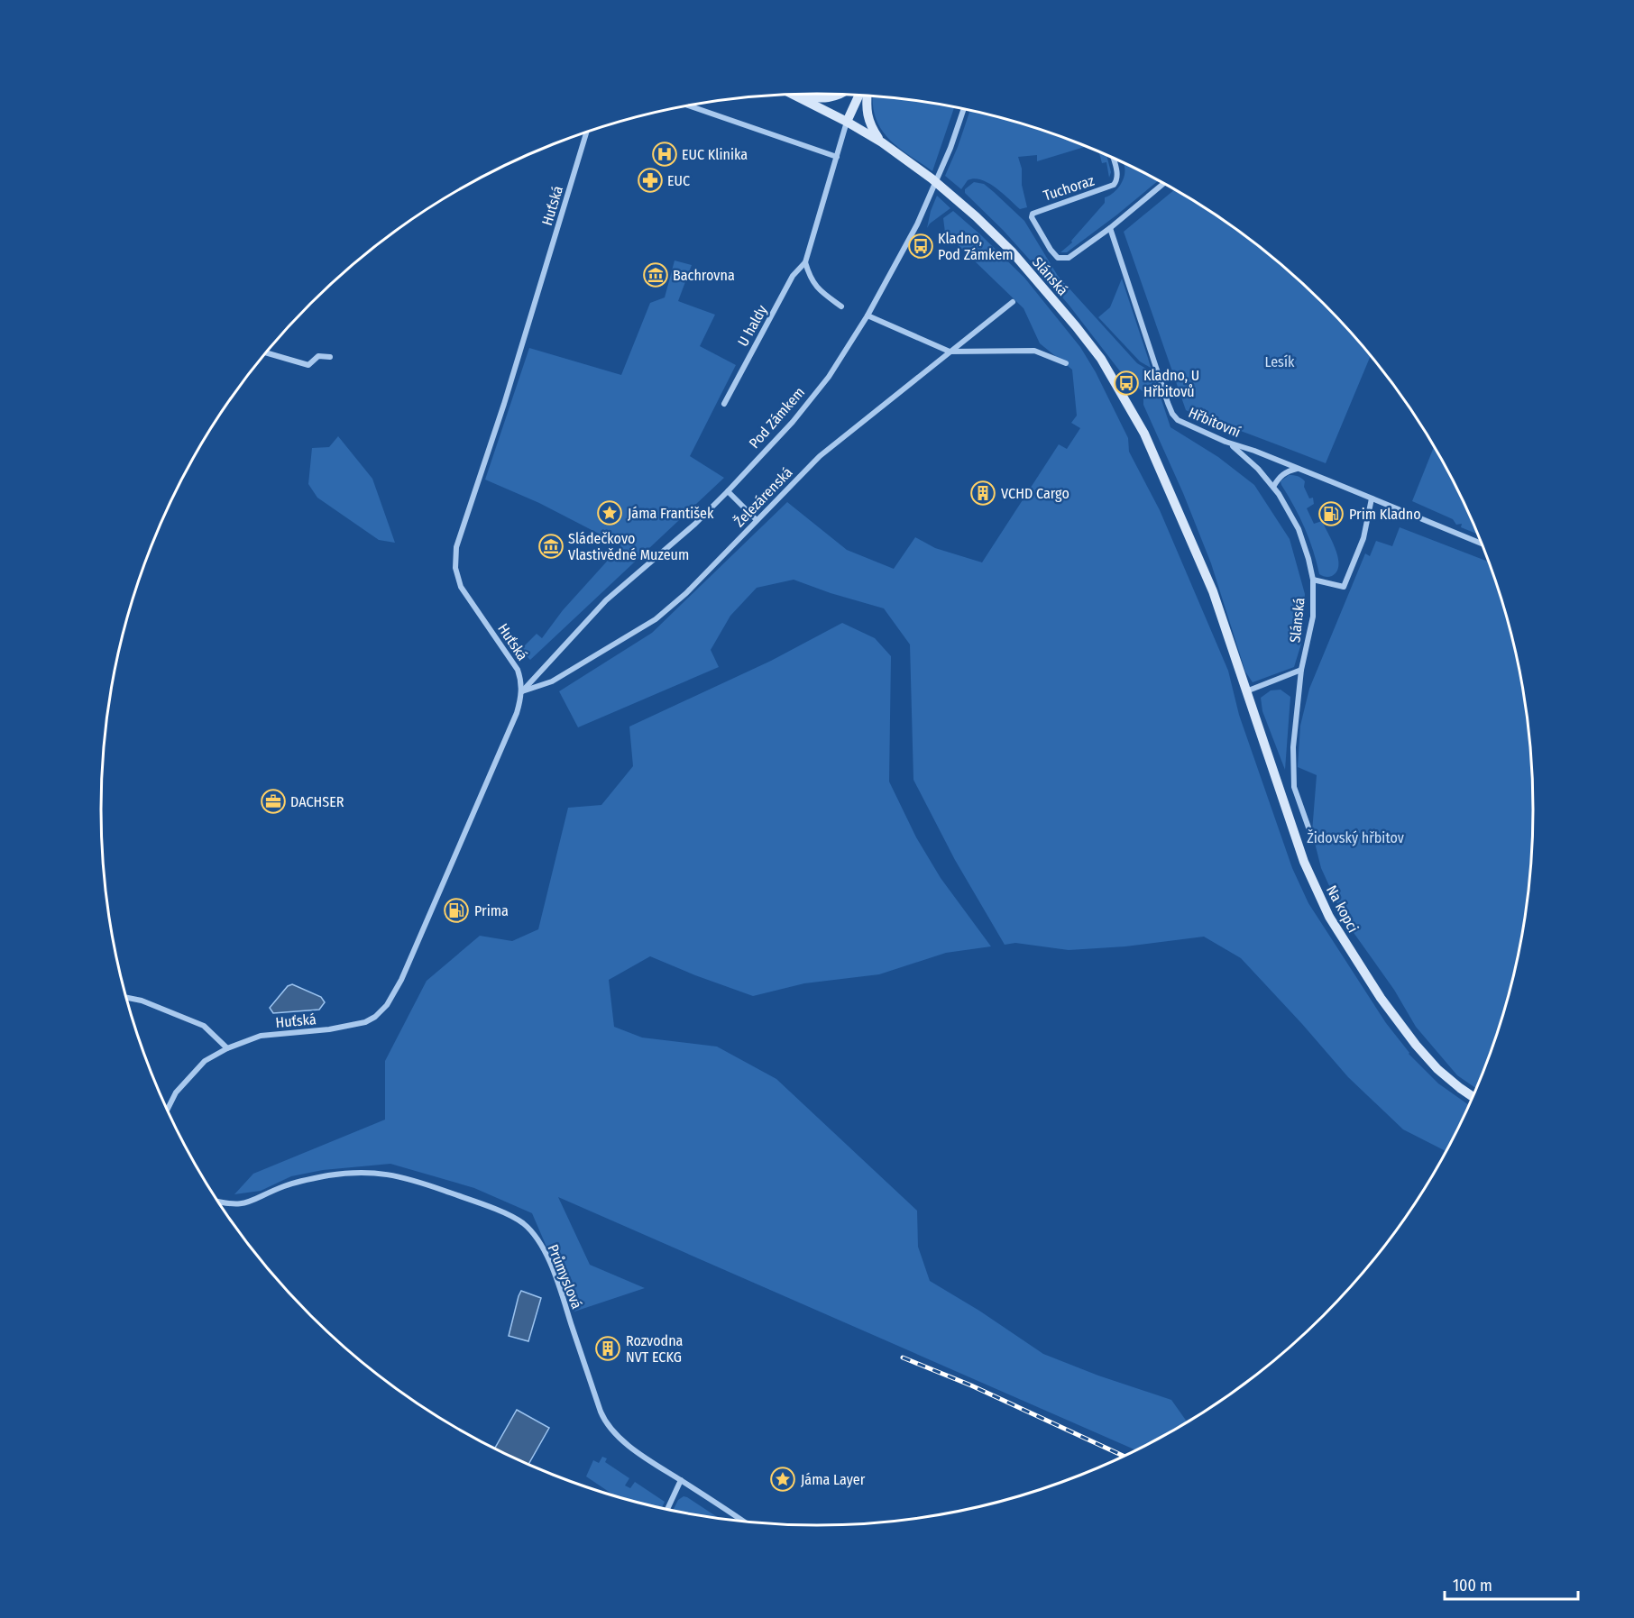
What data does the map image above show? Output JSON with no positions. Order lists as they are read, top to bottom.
{
  "streets": {
    "main road": ["Slánská", "Na kopci"],
    "street": [
      "Tuchoraz",
      "Huťská",
      "U haldy",
      "Pod Zámkem",
      "Hřbitovní",
      "Železárenská",
      "Průmyslová"
    ]
  },
  "crossings": [
    ["Tuchoraz", "Hřbitovní"],
    ["Huťská", "Pod Zámkem"],
    ["Huťská", "Železárenská"],
    ["Slánská", "Hřbitovní"],
    ["Slánská", "Na kopci"],
    ["Pod Zámkem", "Železárenská"]
  ],
  "parks": ["Lesík", "Židovský hřbitov"],
  "places": {
    "hospital": ["EUC Klinika"],
    "pharmacy": ["EUC"],
    "bus stop": ["Kladno, Pod Zámkem", "Kladno, U Hřbitovů"],
    "museum": ["Bachrovna", "Sládečkovo Vlastivědné Muzeum"],
    "building": ["VCHD Cargo", "Rozvodna NVT ECKG"],
    "place": ["Jáma František", "Jáma Layer"],
    "fuel station": ["Prim Kladno", "Prima"],
    "office": ["DACHSER"]
  },
  "scale_bar": "100 m"
}
